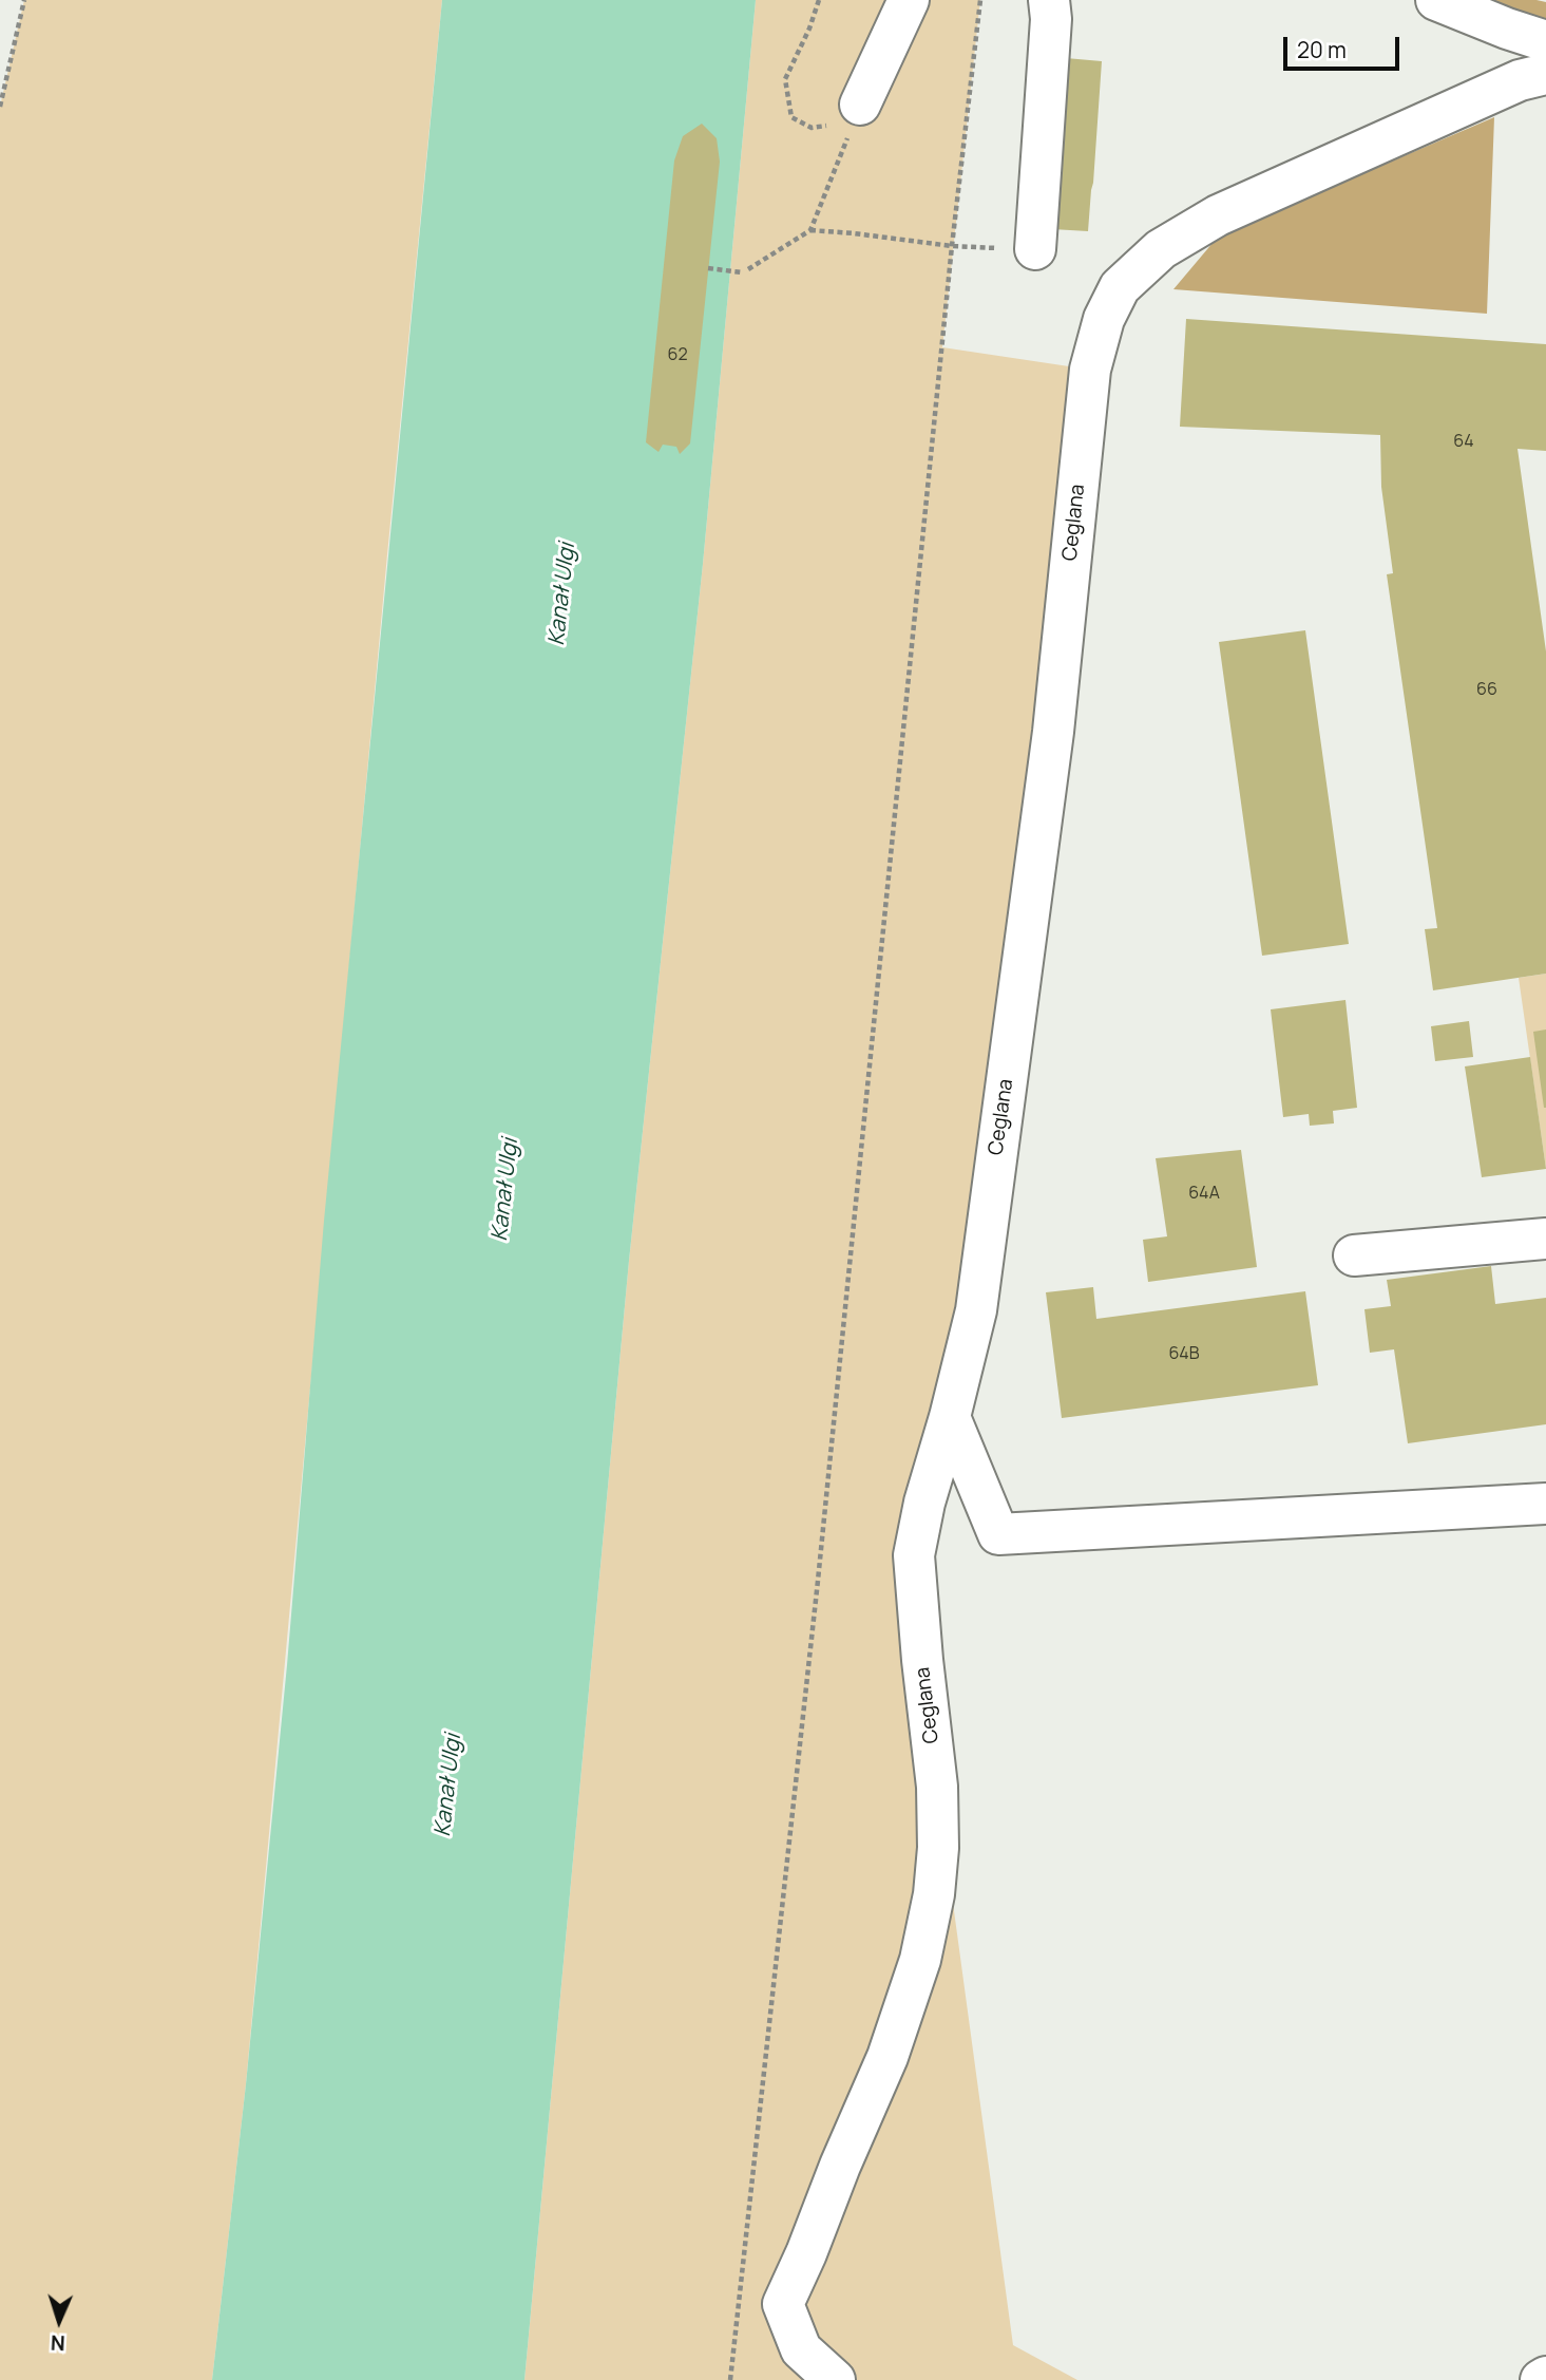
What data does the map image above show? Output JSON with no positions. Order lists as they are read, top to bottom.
{
  "streets": {
    "street": ["Ceglana"]
  },
  "water": ["Kanał Ulgi"],
  "house_numbers": [
    "62",
    "64",
    "66",
    "64A",
    "64B"
  ],
  "scale_bar": "20 m",
  "north": "bottom"
}
